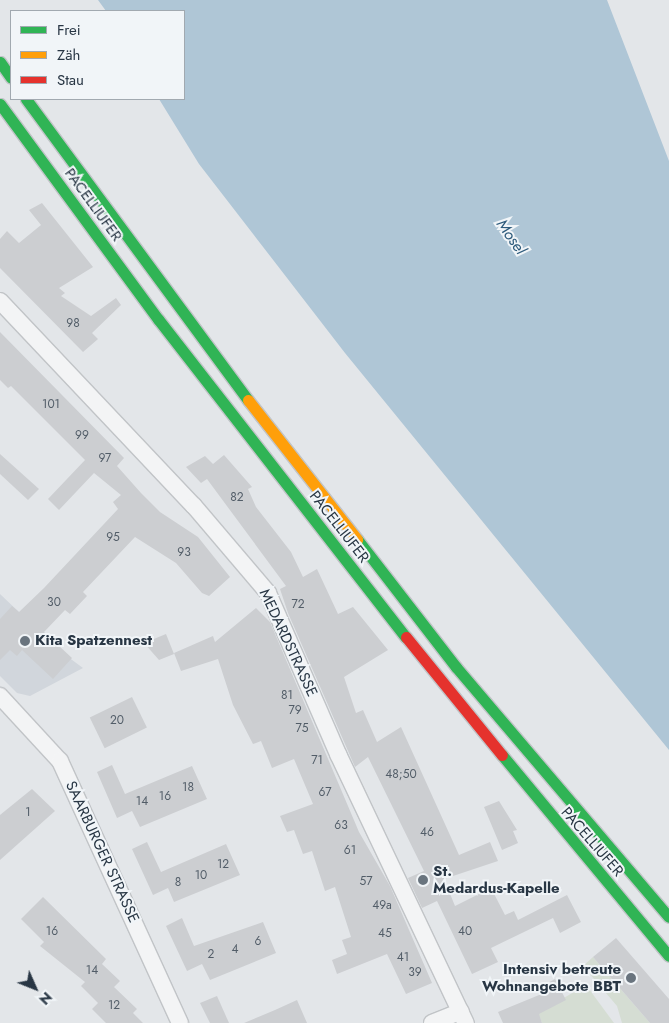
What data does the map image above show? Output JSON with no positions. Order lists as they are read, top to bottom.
{
  "streets": {
    "main road": ["PACELLIUFER"],
    "street": ["MEDARDSTRASSE", "SAARBURGER STRASSE"]
  },
  "water": ["Mosel"],
  "places": ["Kita Spatzennest", "St. Medardus-Kapelle", "Intensiv betreute Wohnangebote BBT"],
  "house_numbers": [
    "98",
    "101",
    "99",
    "97",
    "82",
    "95",
    "93",
    "30",
    "72",
    "81",
    "79",
    "20",
    "75",
    "71",
    "48;50",
    "18",
    "67",
    "16",
    "14",
    "1",
    "63",
    "46",
    "61",
    "12",
    "10",
    "57",
    "8",
    "49a",
    "16",
    "40",
    "45",
    "6",
    "4",
    "2",
    "41",
    "14",
    "39",
    "12"
  ],
  "legend": ["Frei", "Zäh", "Stau"],
  "north": "bottom right"
}
